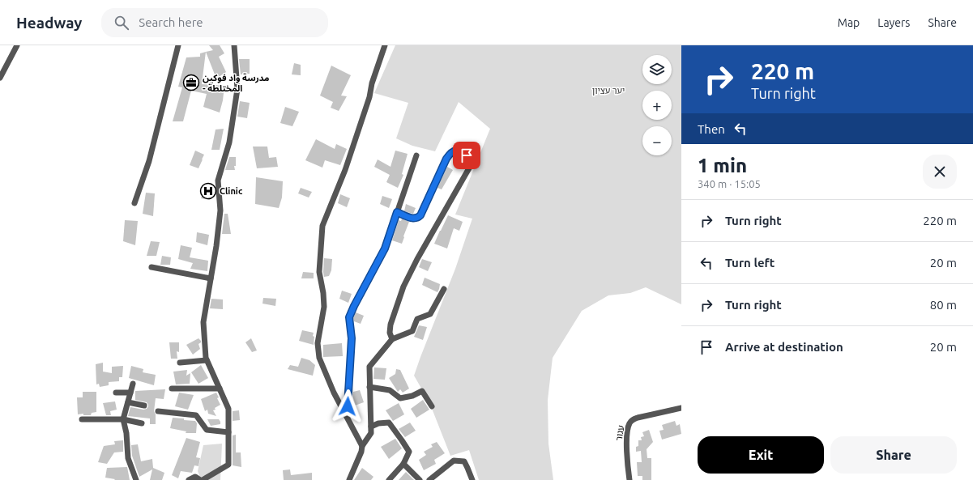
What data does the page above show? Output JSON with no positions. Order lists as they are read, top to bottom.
{
  "streets": {
    "street": ["עגור"]
  },
  "parks": ["יער עציון"],
  "places": {
    "office": ["مدرسة واد فوكين - المختلطة"],
    "hospital": ["Clinic"]
  },
  "page": {
    "header": "Headway",
    "search": "Search here",
    "nav": ["Map", "Layers", "Share"],
    "turn": ["220 m", "Turn right"],
    "map_buttons": ["+", "−"],
    "then": "Then",
    "heading": ["1 min", "340 m · 15:05"],
    "list": [
      {
        "name": "Turn right",
        "value": "220 m"
      },
      {
        "name": "Turn left",
        "value": "20 m"
      },
      {
        "name": "Turn right",
        "value": "80 m"
      },
      {
        "name": "Arrive at destination",
        "value": "20 m"
      }
    ],
    "buttons": ["Exit", "Share"]
  }
}
